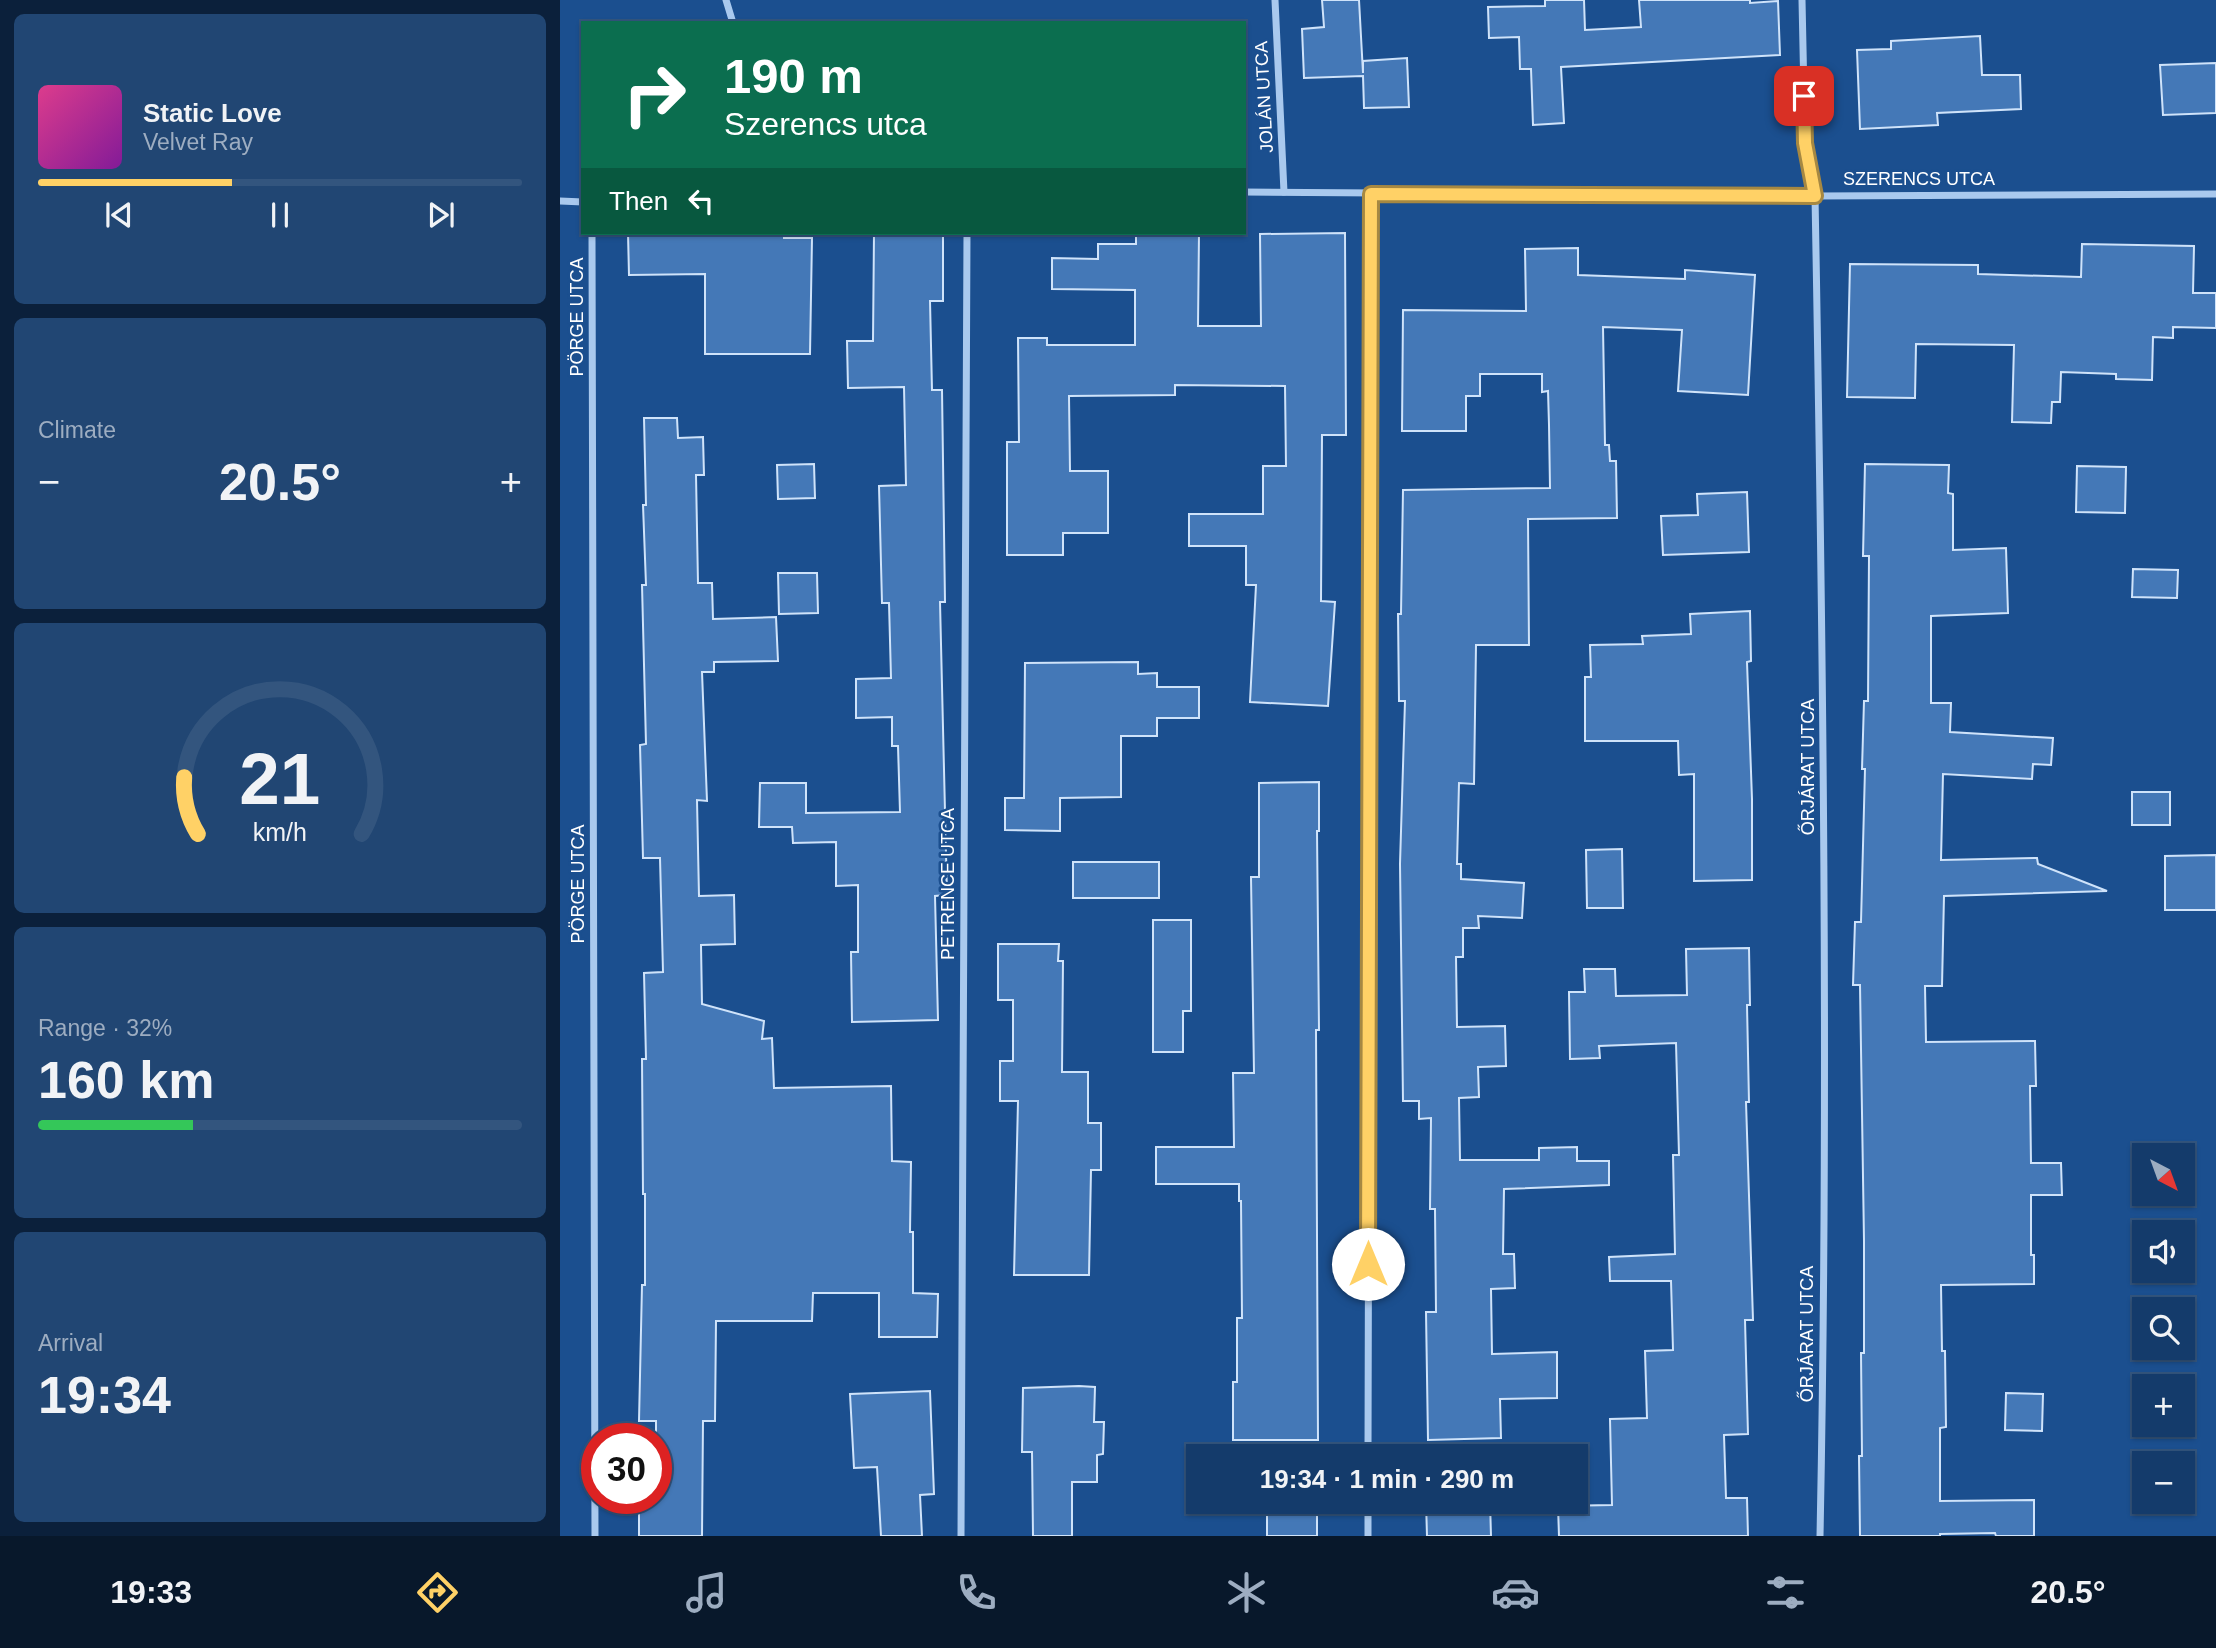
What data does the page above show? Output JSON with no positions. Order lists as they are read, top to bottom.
{
  "streets": {
    "street": [
      "JOLÁN UTCA",
      "SZERENCS UTCA",
      "PÖRGE UTCA",
      "ŐRJÁRAT UTCA",
      "PETRENCE UTCA"
    ]
  },
  "crossings": [
    ["JOLÁN UTCA", "SZERENCS UTCA"],
    ["SZERENCS UTCA", "ŐRJÁRAT UTCA"]
  ],
  "north": "bottom right",
  "page": {
    "turn": ["190 m", "Szerencs utca"],
    "song": ["Static Love", "Velvet Ray"],
    "then": "Then",
    "tile": [
      "Climate",
      ["Range · 32%", "160 km"],
      ["Arrival", "19:34"]
    ],
    "heat": ["−", "20.5°", "+"],
    "map_buttons": ["+", "−"],
    "limit": "30",
    "trip": "19:34 · 1 min · 290 m",
    "tabs": ["19:33", "20.5°"],
    "gauge": ["21", "km/h"]
  }
}
